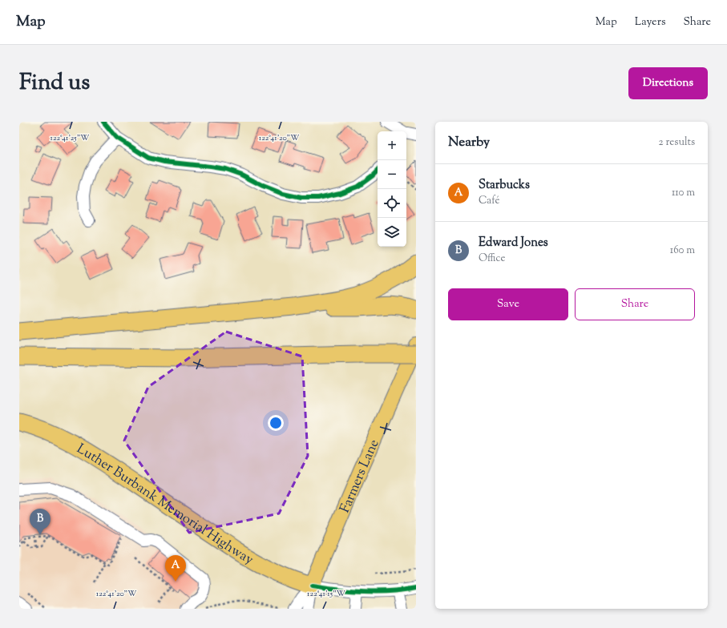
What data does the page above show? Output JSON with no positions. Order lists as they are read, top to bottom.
{
  "streets": {
    "highway": ["Luther Burbank Memorial Highway"],
    "main road": ["Farmers Lane"]
  },
  "crossings": [
    ["Farmers Lane", "Luther Burbank Memorial Highway"]
  ],
  "page": {
    "header": "Map",
    "nav": ["Map", "Layers", "Share"],
    "title": "Find us",
    "buttons": [
      "Directions",
      ["Save", "Share"]
    ],
    "heading": ["Nearby", "2 results"],
    "map_buttons": ["+", "−"],
    "list": [
      {
        "mark": "A",
        "name": "Starbucks",
        "note": "Café",
        "value": "110 m"
      },
      {
        "mark": "B",
        "name": "Edward Jones",
        "note": "Office",
        "value": "160 m"
      }
    ],
    "pins": ["B", "A"]
  },
  "coordinates": ["122°41'25\"W", "122°41'20\"W", "122°41'15\"W"]
}
